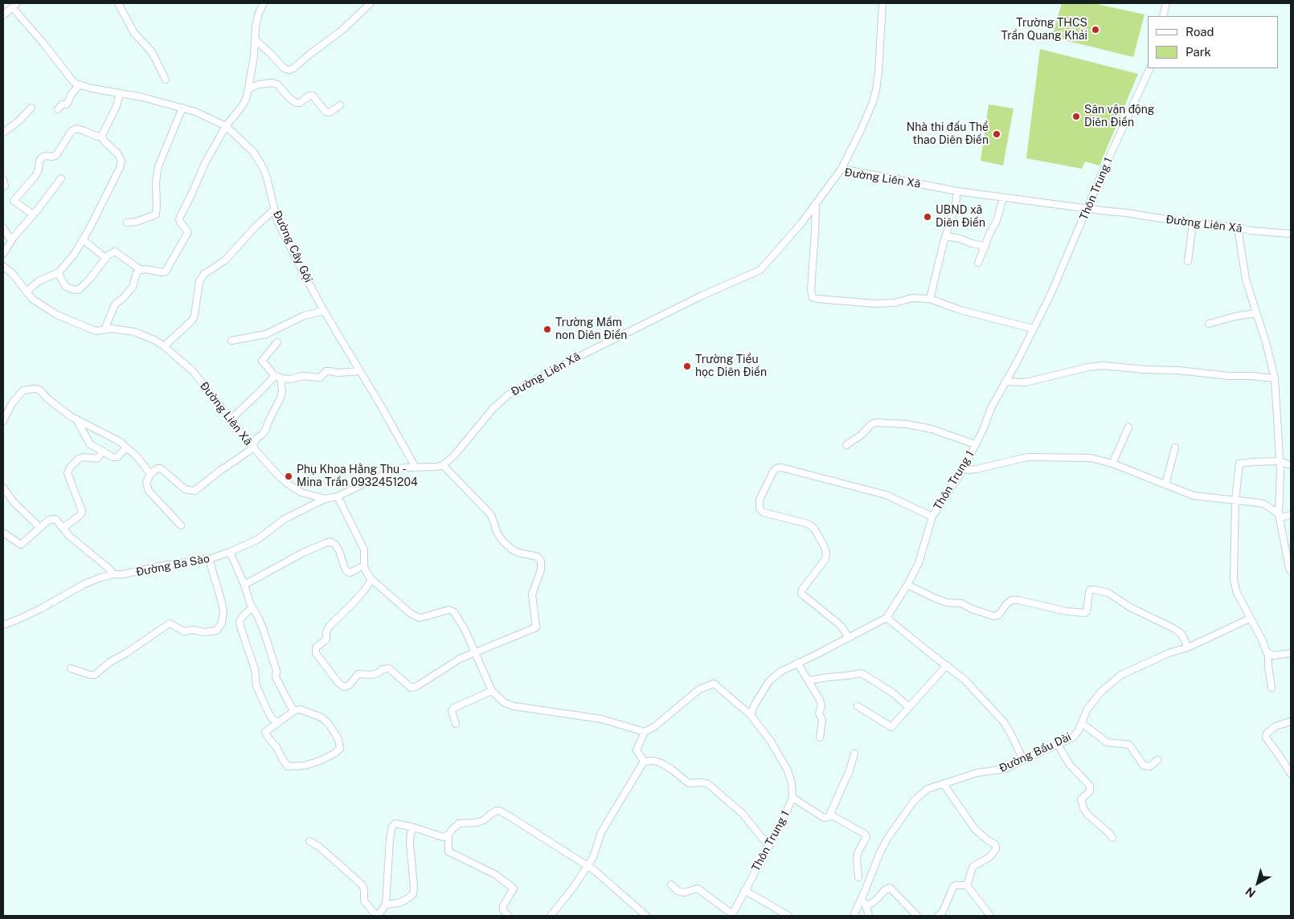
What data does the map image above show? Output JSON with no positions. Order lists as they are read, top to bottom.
{
  "streets": {
    "street": [
      "Đường Liên Xã",
      "Thôn Trung 1",
      "Đường Cây Gội",
      "Đường Ba Sào",
      "Đường Bầu Dài"
    ]
  },
  "crossings": [
    ["Đường Liên Xã", "Thôn Trung 1"],
    ["Đường Liên Xã", "Đường Cây Gội"],
    ["Đường Liên Xã", "Đường Ba Sào"]
  ],
  "places": [
    "Trường THCS Trần Quang Khải",
    "Sân vận động Diên Điền",
    "Nhà thi đấu Thể thao Diên Điền",
    "UBND xã Diên Điền",
    "Trường Mầm non Diên Điền",
    "Trường Tiểu học Diên Điền",
    "Phụ Khoa Hằng Thu - Mina Trần 0932451204"
  ],
  "legend": ["Road", "Park"],
  "north": "bottom left"
}
